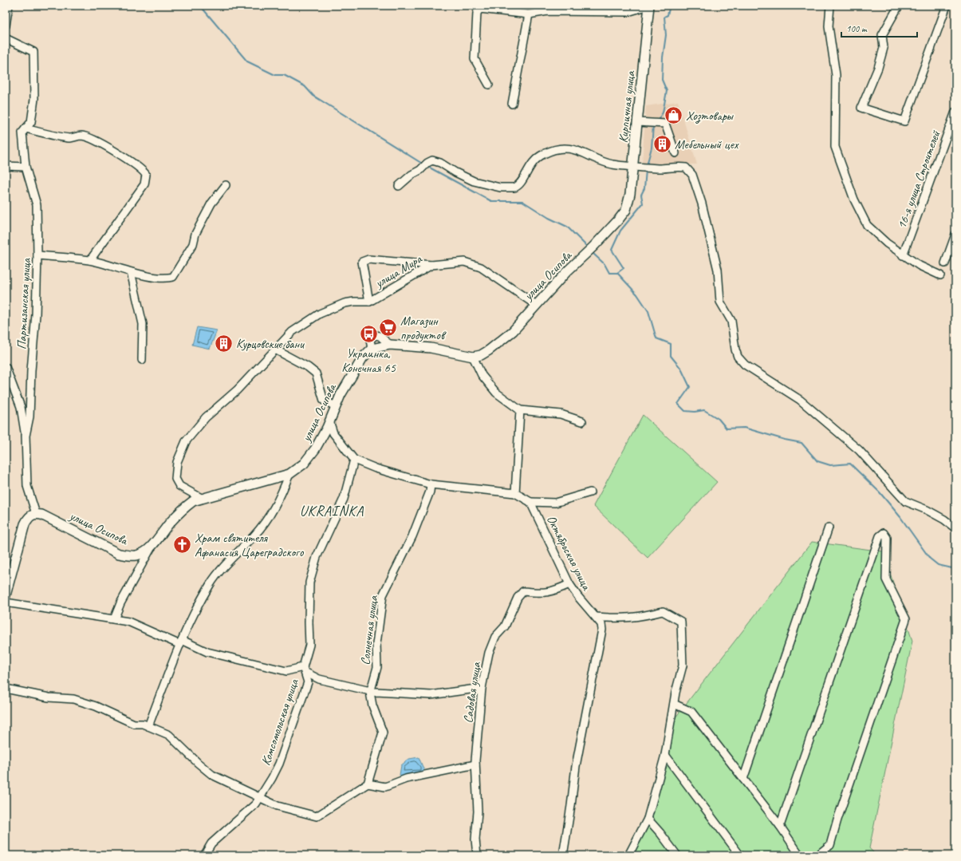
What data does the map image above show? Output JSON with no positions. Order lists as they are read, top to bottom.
{
  "streets": {
    "main road": ["Кирпичная улица", "улица Осипова"],
    "street": [
      "16-я улица Строителей",
      "улица Мира",
      "Партизанская улица",
      "Октябрьская улица",
      "Солнечная улица",
      "Садовая улица",
      "Комсомольская улица"
    ]
  },
  "crossings": [
    ["Кирпичная улица", "улица Осипова"],
    ["улица Мира", "улица Осипова"],
    ["улица Осипова", "Партизанская улица"],
    ["Октябрьская улица", "Садовая улица"]
  ],
  "districts": ["UKRAINKA"],
  "places": {
    "shop": ["Хозтовары"],
    "building": ["Мебельный цех", "Курцовские бани"],
    "supermarket": ["Магазин продуктов"],
    "bus stop": ["Украинка, Конечная 65"],
    "church": ["Храм святителя Афанасия Цареградского"]
  },
  "scale_bar": "100 m"
}
